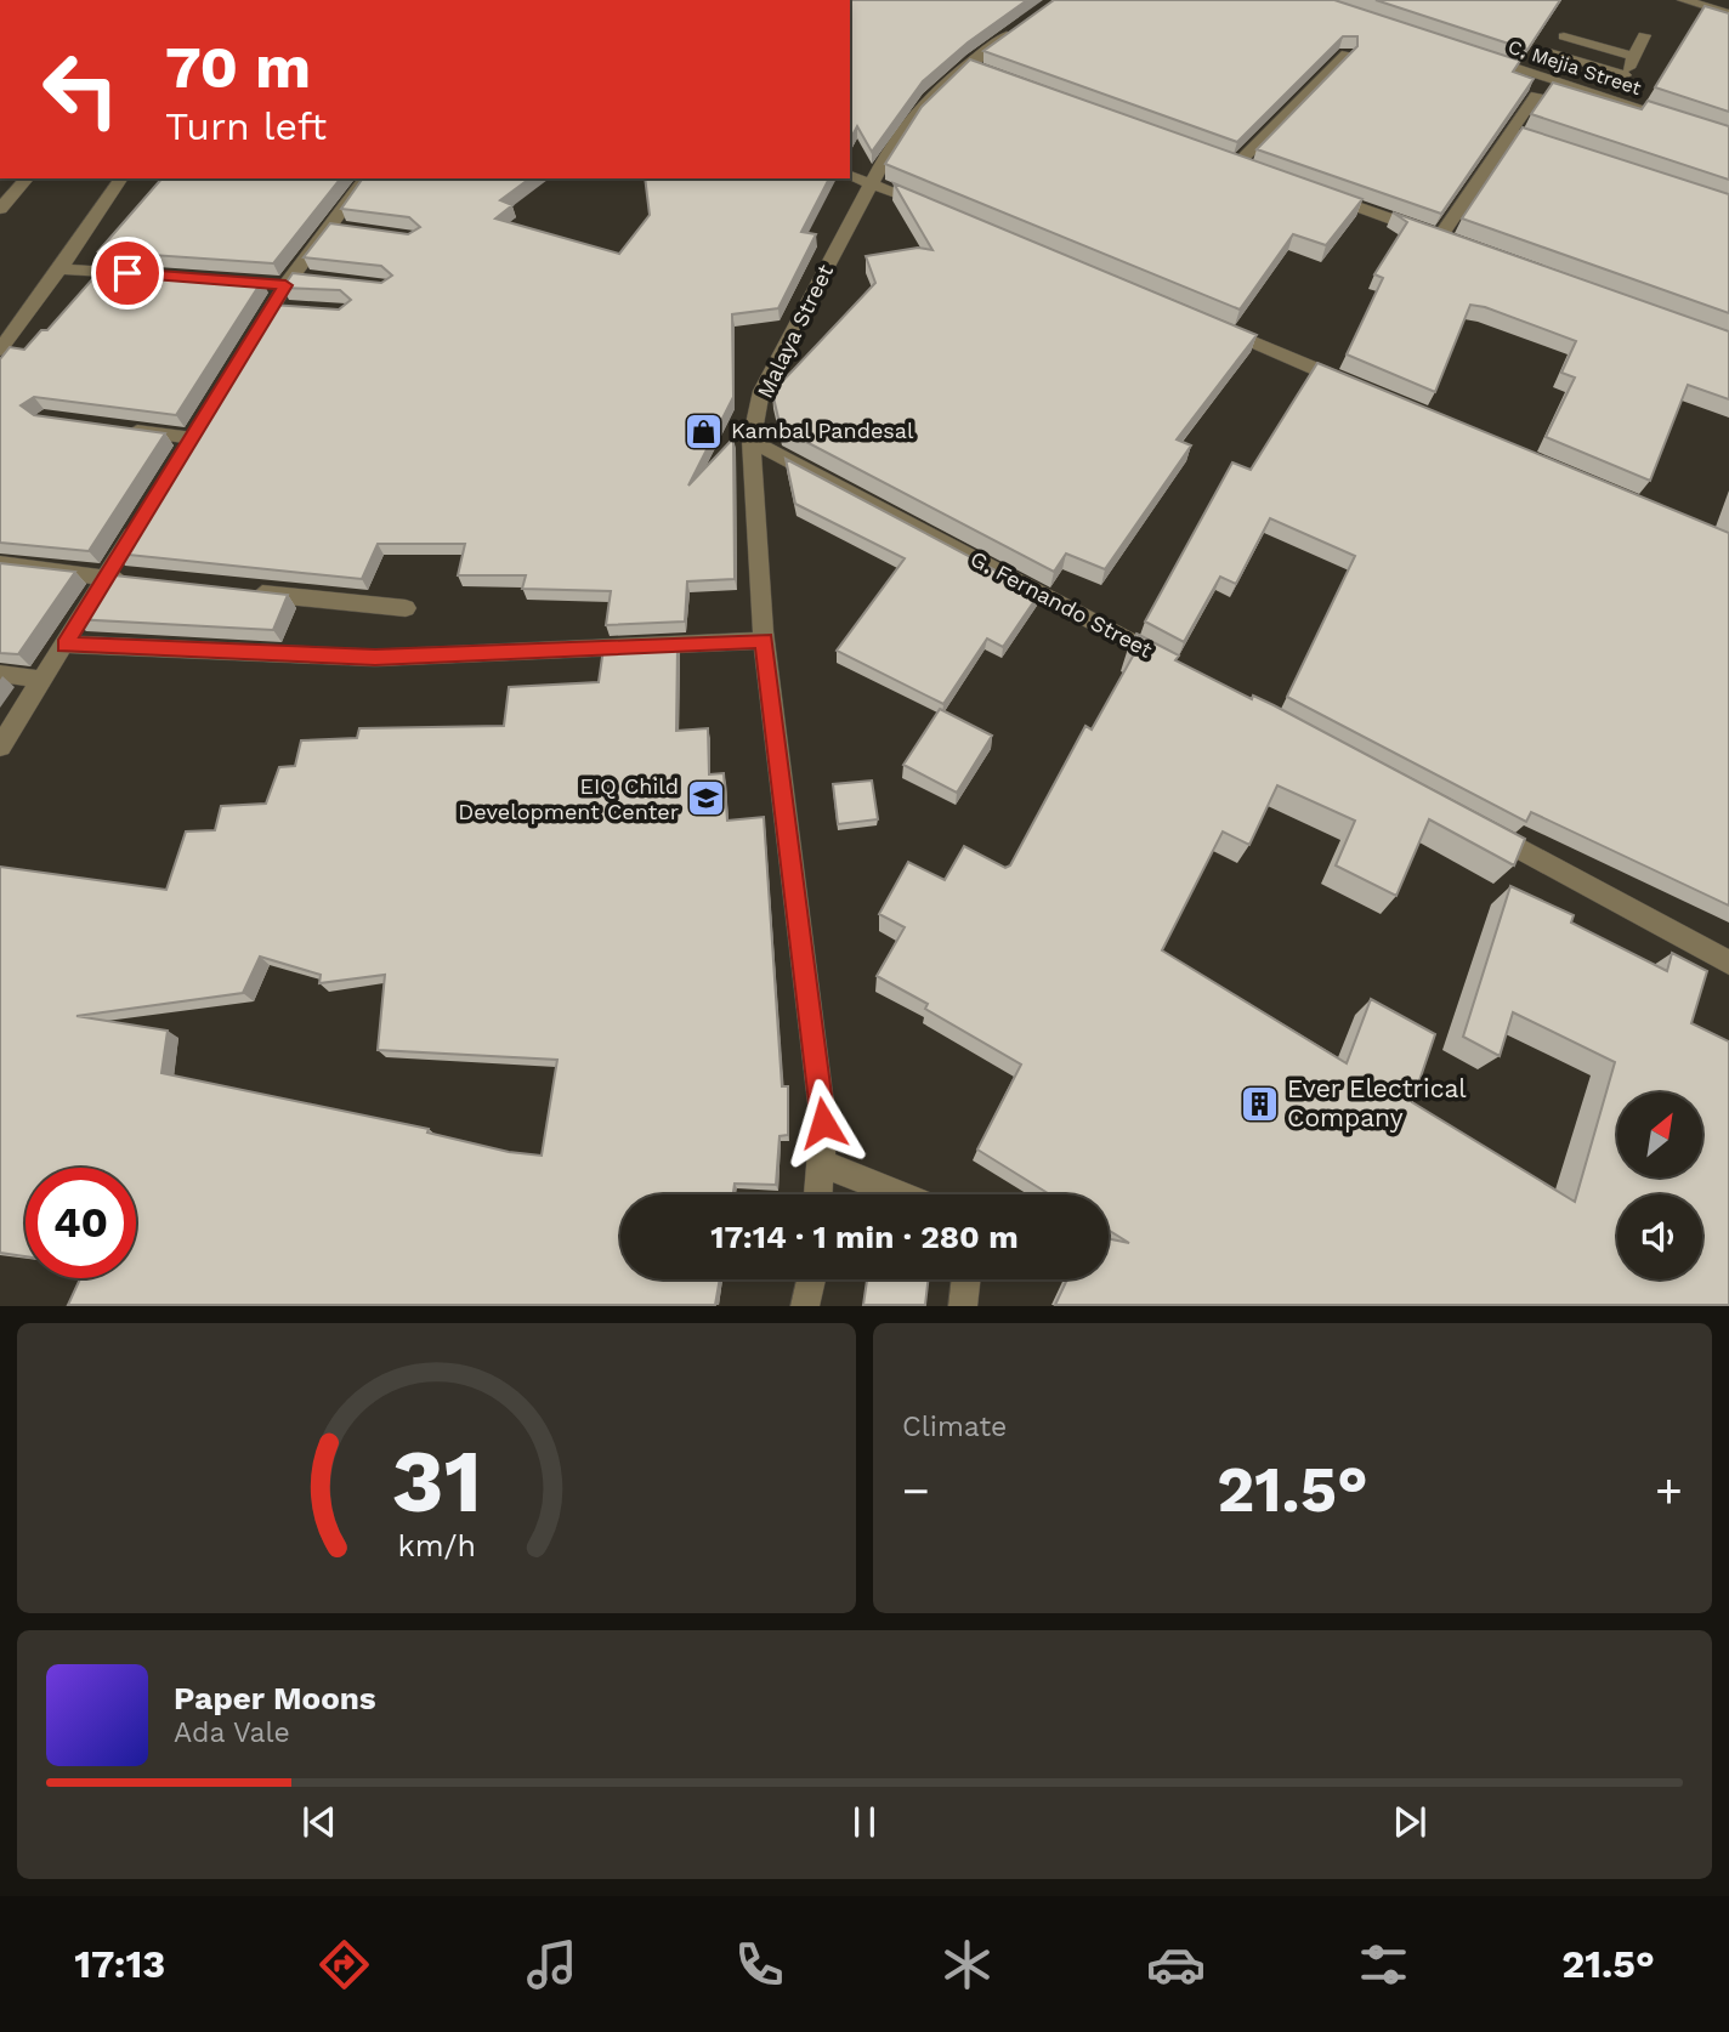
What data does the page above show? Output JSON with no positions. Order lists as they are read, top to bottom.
{
  "streets": {
    "street": ["C. Mejia Street", "Malaya Street", "G. Fernando Street"]
  },
  "crossings": [
    ["Malaya Street", "G. Fernando Street"]
  ],
  "places": {
    "shop": ["Kambal Pandesal"],
    "school or university": ["EIQ Child Development Center"],
    "building": ["Ever Electrical Company"]
  },
  "north": "top right",
  "page": {
    "turn": ["70 m", "Turn left"],
    "limit": "40",
    "trip": "17:14 · 1 min · 280 m",
    "tile": "Climate",
    "heat": ["−", "21.5°", "+"],
    "song": ["Paper Moons", "Ada Vale"],
    "tabs": ["17:13", "21.5°"],
    "gauge": ["31", "km/h"]
  }
}
